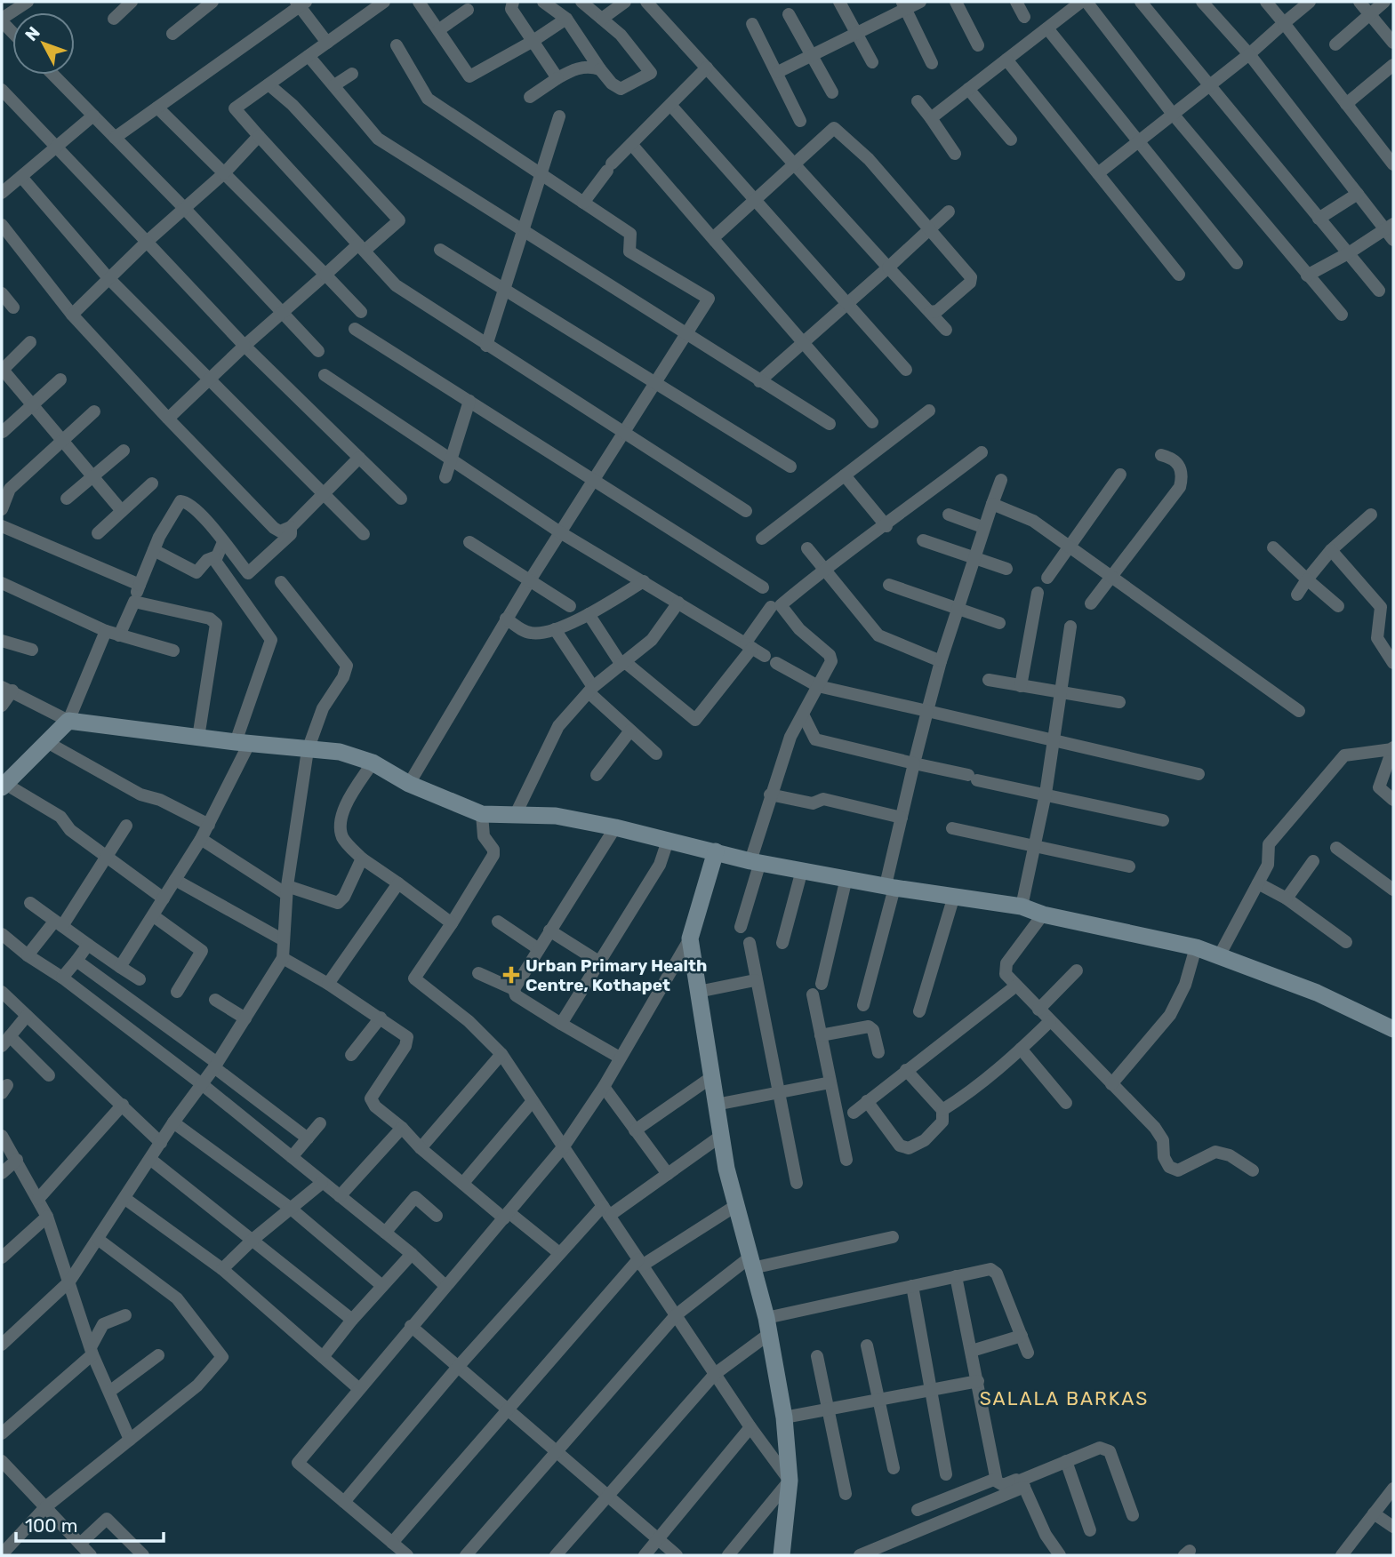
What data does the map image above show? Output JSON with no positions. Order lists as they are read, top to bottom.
{
  "districts": ["SALALA BARKAS"],
  "places": {
    "health": ["Urban Primary Health Centre, Kothapet"]
  },
  "scale_bar": "100 m",
  "north": "top left"
}
